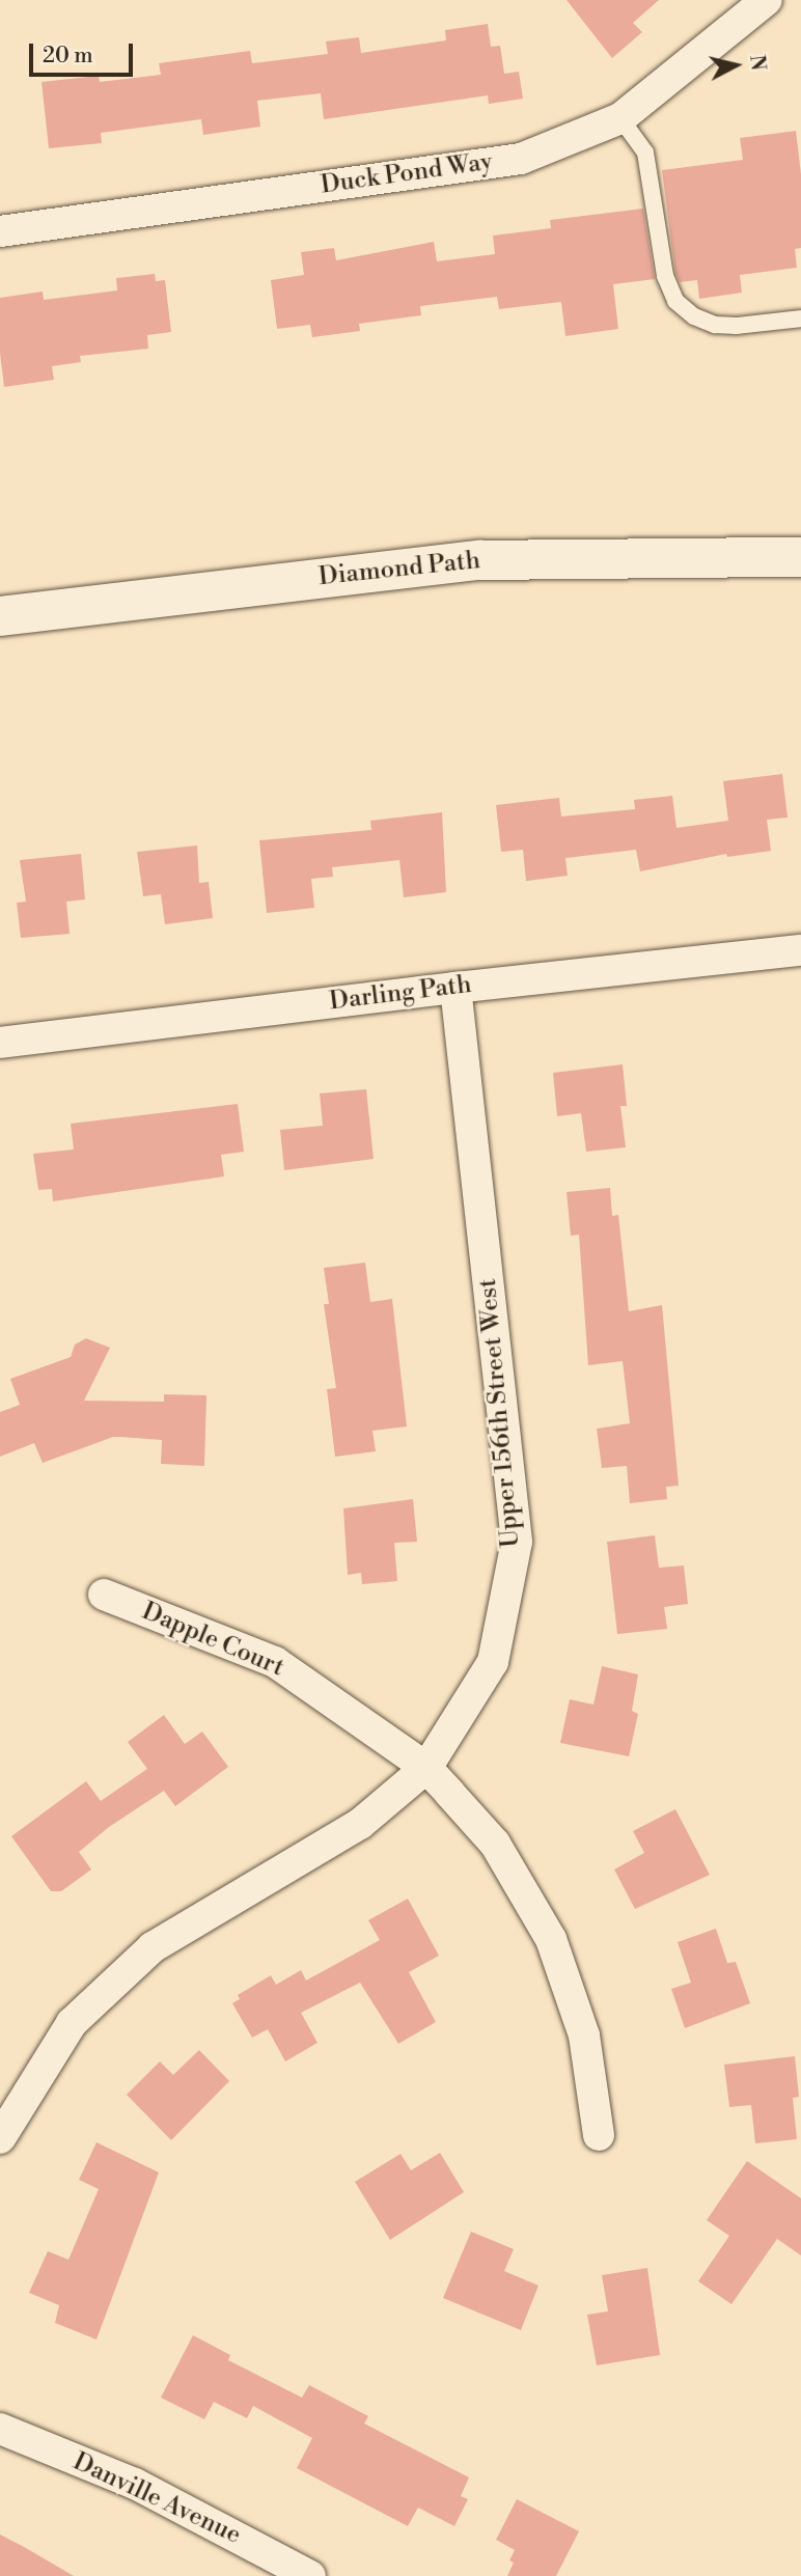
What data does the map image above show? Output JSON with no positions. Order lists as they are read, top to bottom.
{
  "streets": {
    "street": [
      "Duck Pond Way",
      "Diamond Path",
      "Darling Path",
      "Upper 156th Street West",
      "Dapple Court",
      "Danville Avenue"
    ]
  },
  "crossings": [
    ["Darling Path", "Upper 156th Street West"],
    ["Upper 156th Street West", "Dapple Court"]
  ],
  "scale_bar": "20 m",
  "north": "right"
}
